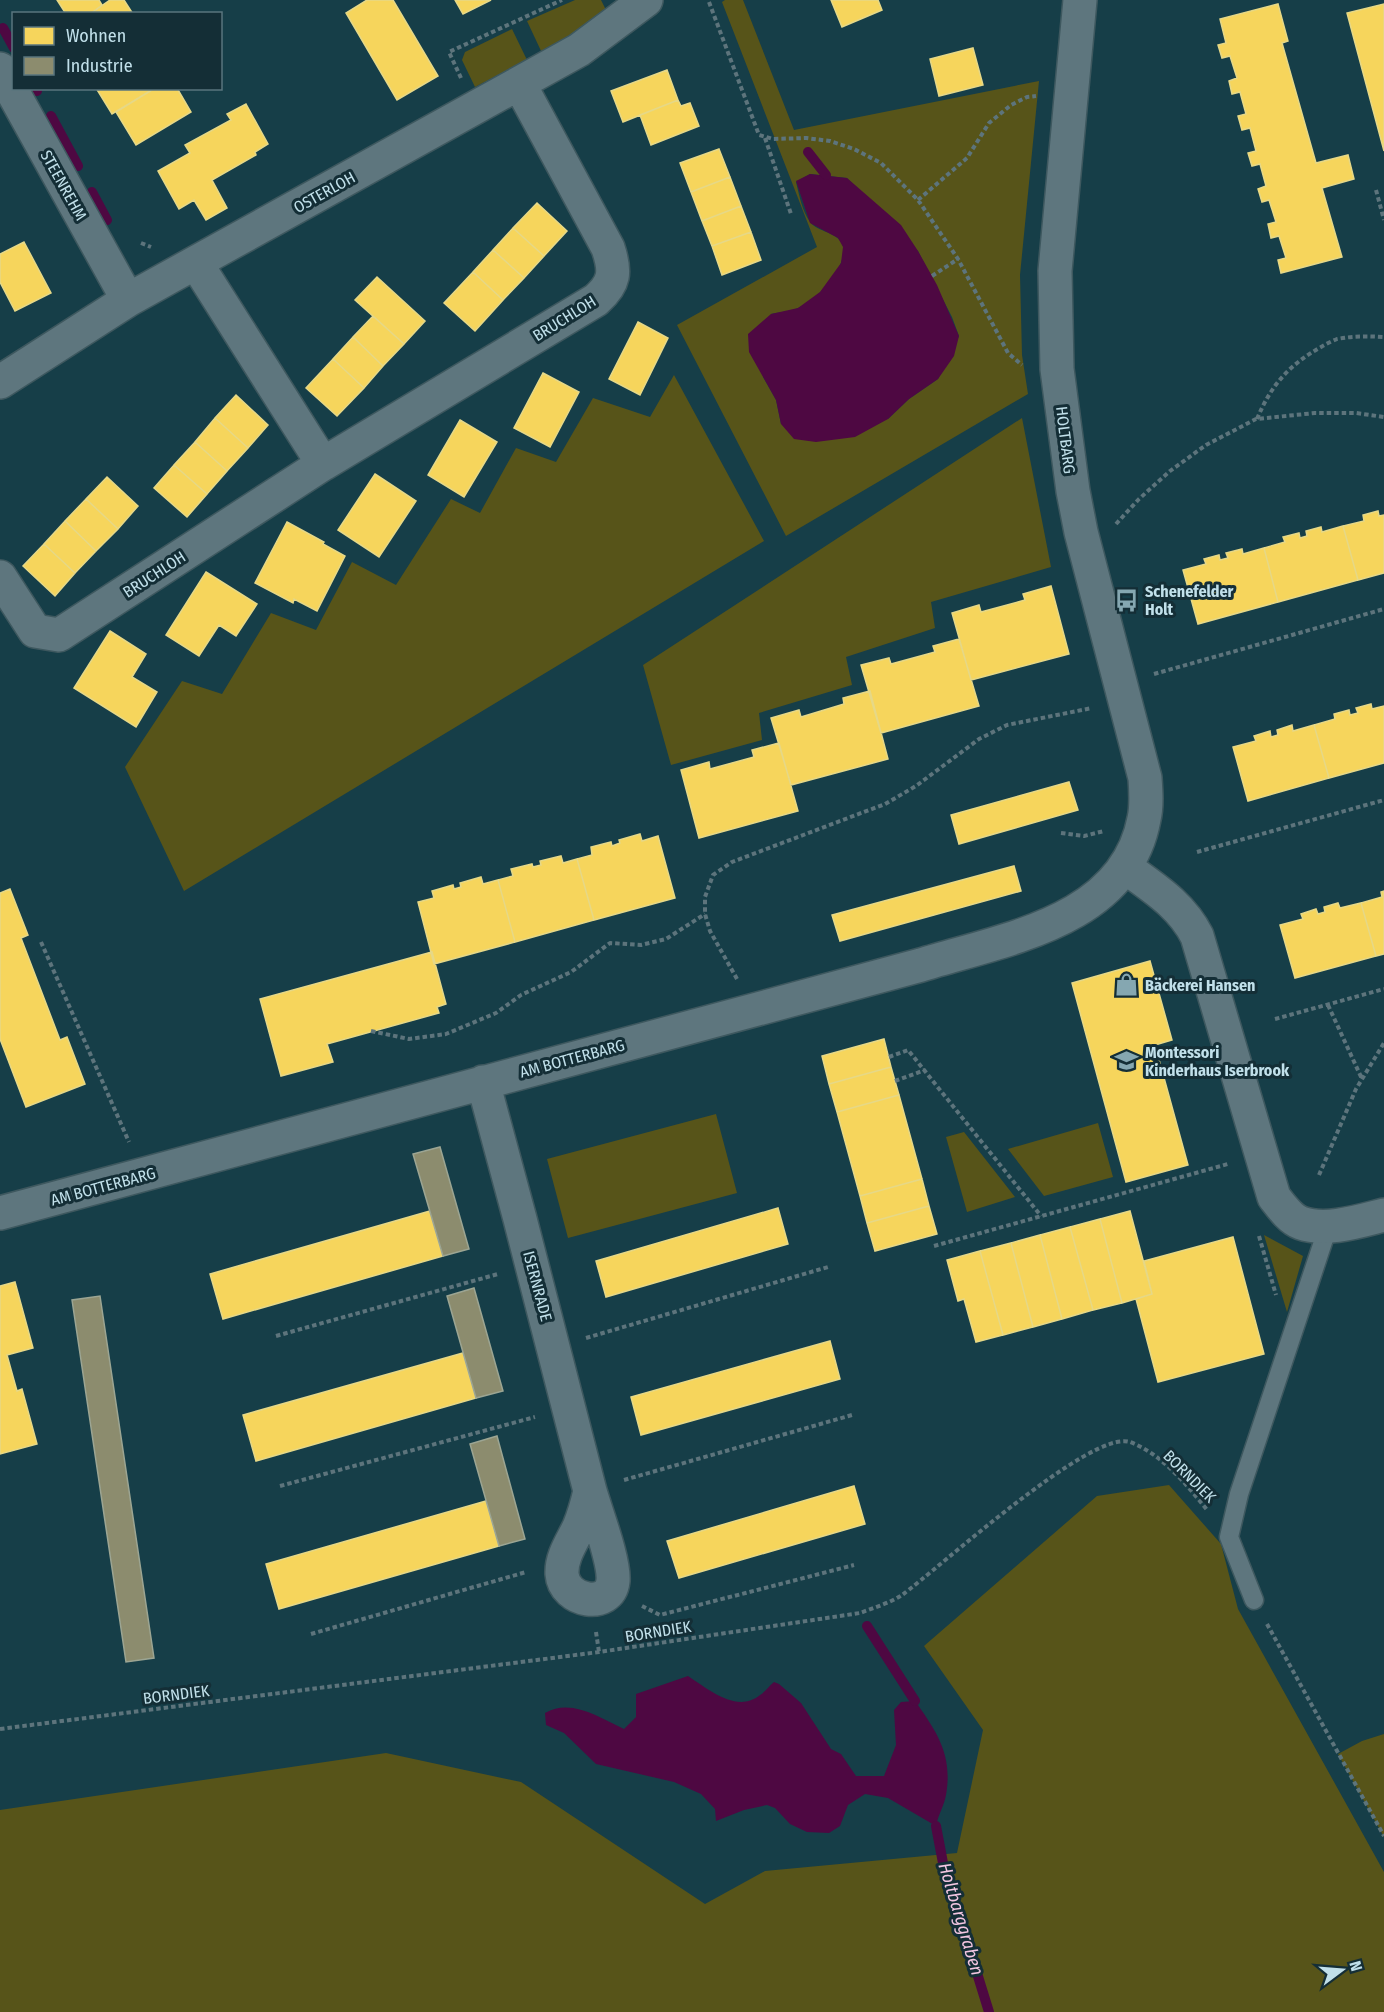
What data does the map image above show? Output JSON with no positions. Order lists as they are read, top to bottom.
{
  "streets": {
    "street": [
      "STEENREHM",
      "OSTERLOH",
      "BRUCHLOH",
      "HOLTBARG",
      "AM BOTTERBARG",
      "ISERNRADE"
    ],
    "path": ["BORNDIEK"]
  },
  "crossings": [
    ["STEENREHM", "OSTERLOH"],
    ["OSTERLOH", "BRUCHLOH"],
    ["HOLTBARG", "AM BOTTERBARG"],
    ["AM BOTTERBARG", "ISERNRADE"]
  ],
  "water": ["Holtbarggraben"],
  "places": {
    "bus stop": ["Schenefelder Holt"],
    "shop": ["Bäckerei Hansen"],
    "school or university": ["Montessori Kinderhaus Iserbrook"]
  },
  "legend": ["Wohnen", "Industrie"],
  "north": "right"
}
